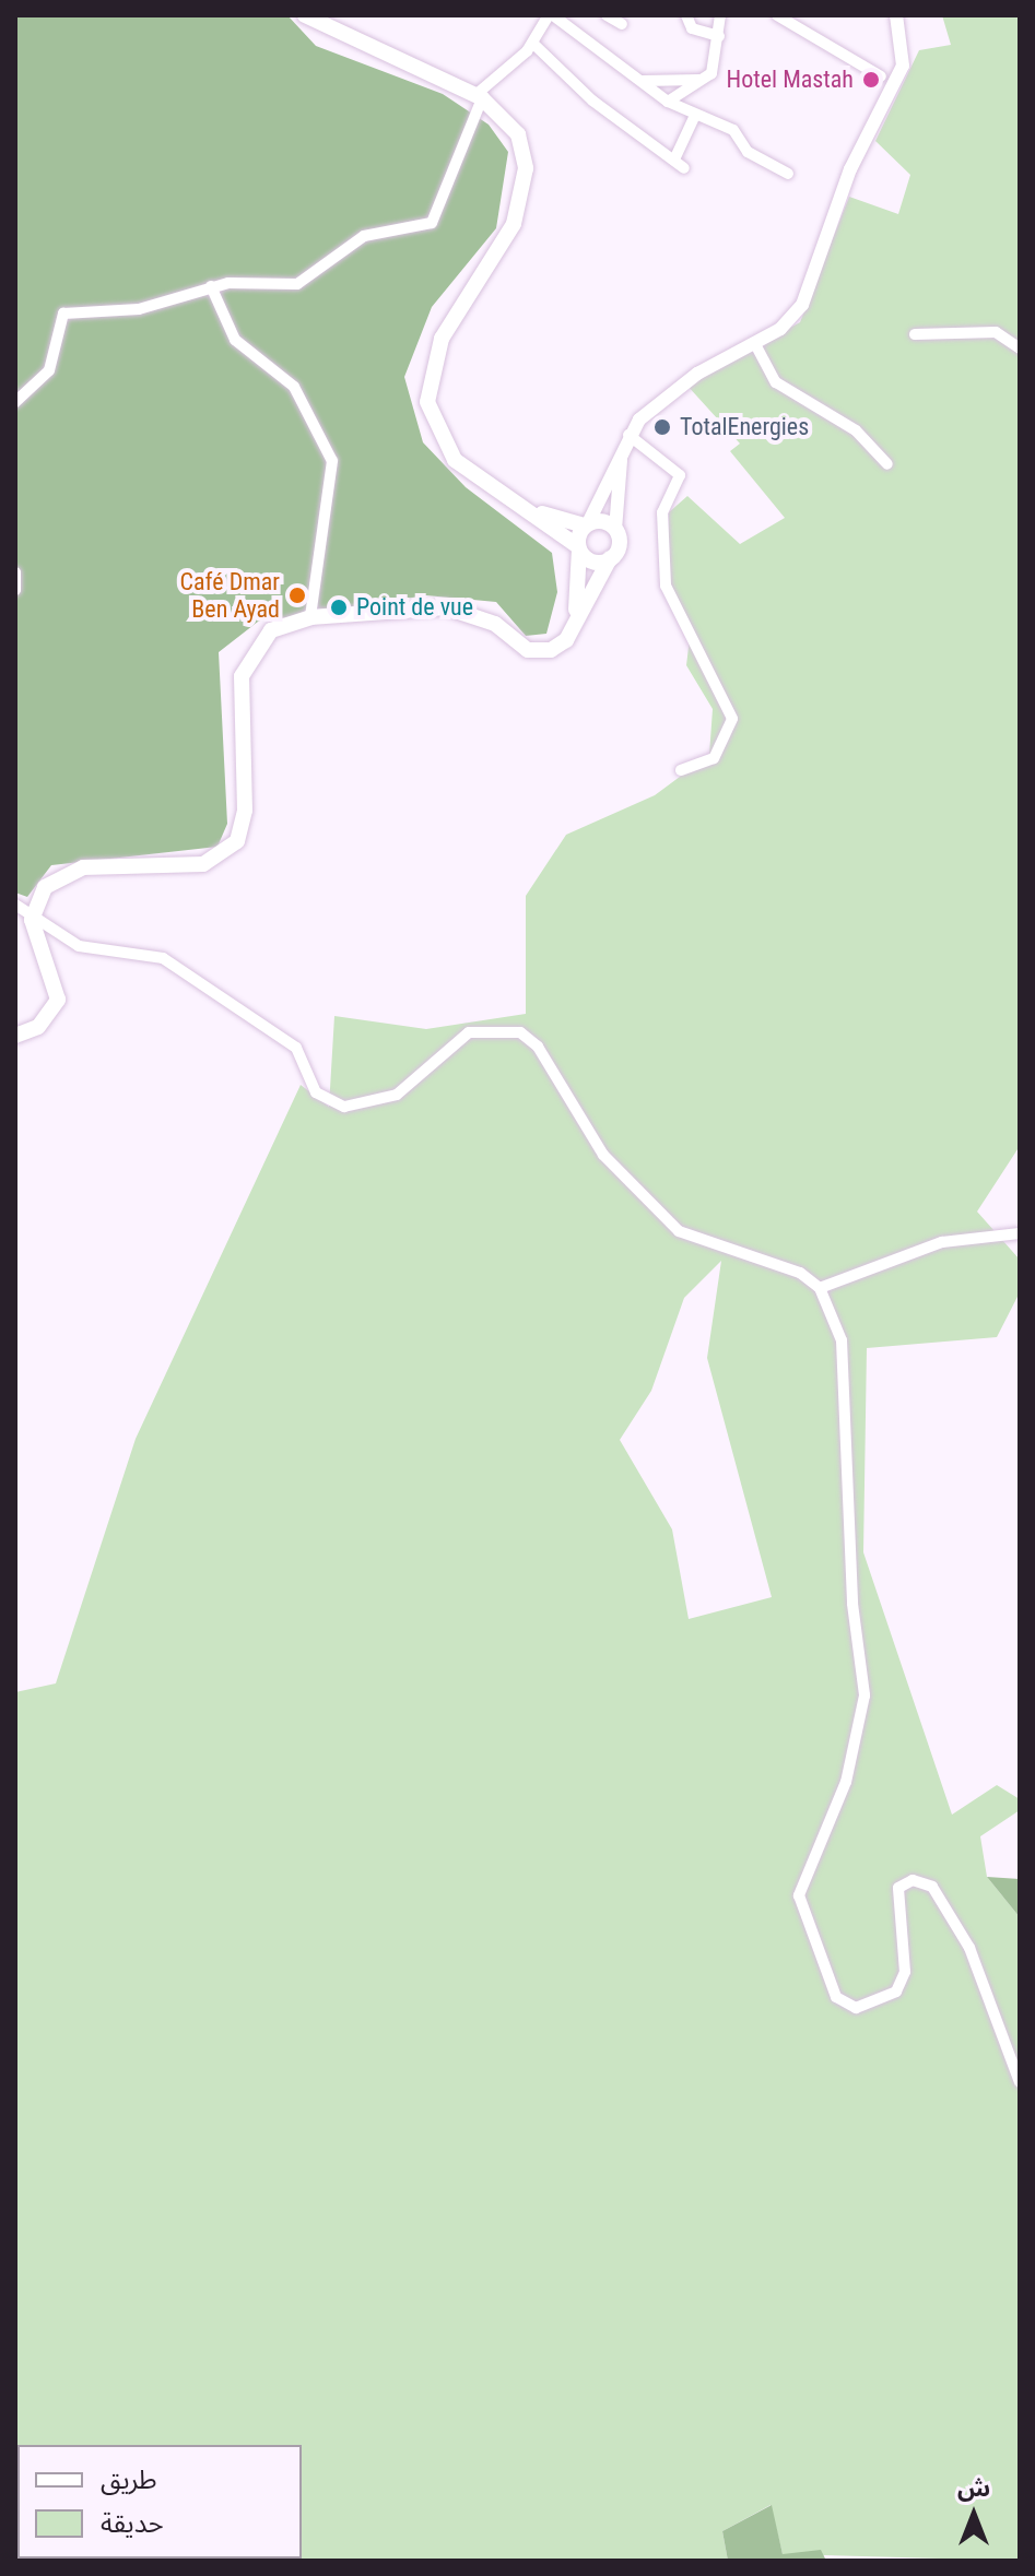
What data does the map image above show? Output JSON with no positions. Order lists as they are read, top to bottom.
{
  "places": [
    "Hotel Mastah",
    "TotalEnergies",
    "Café Dmar Ben Ayad",
    "Point de vue"
  ],
  "legend": ["طريق", "حديقة"],
  "north": "top"
}
